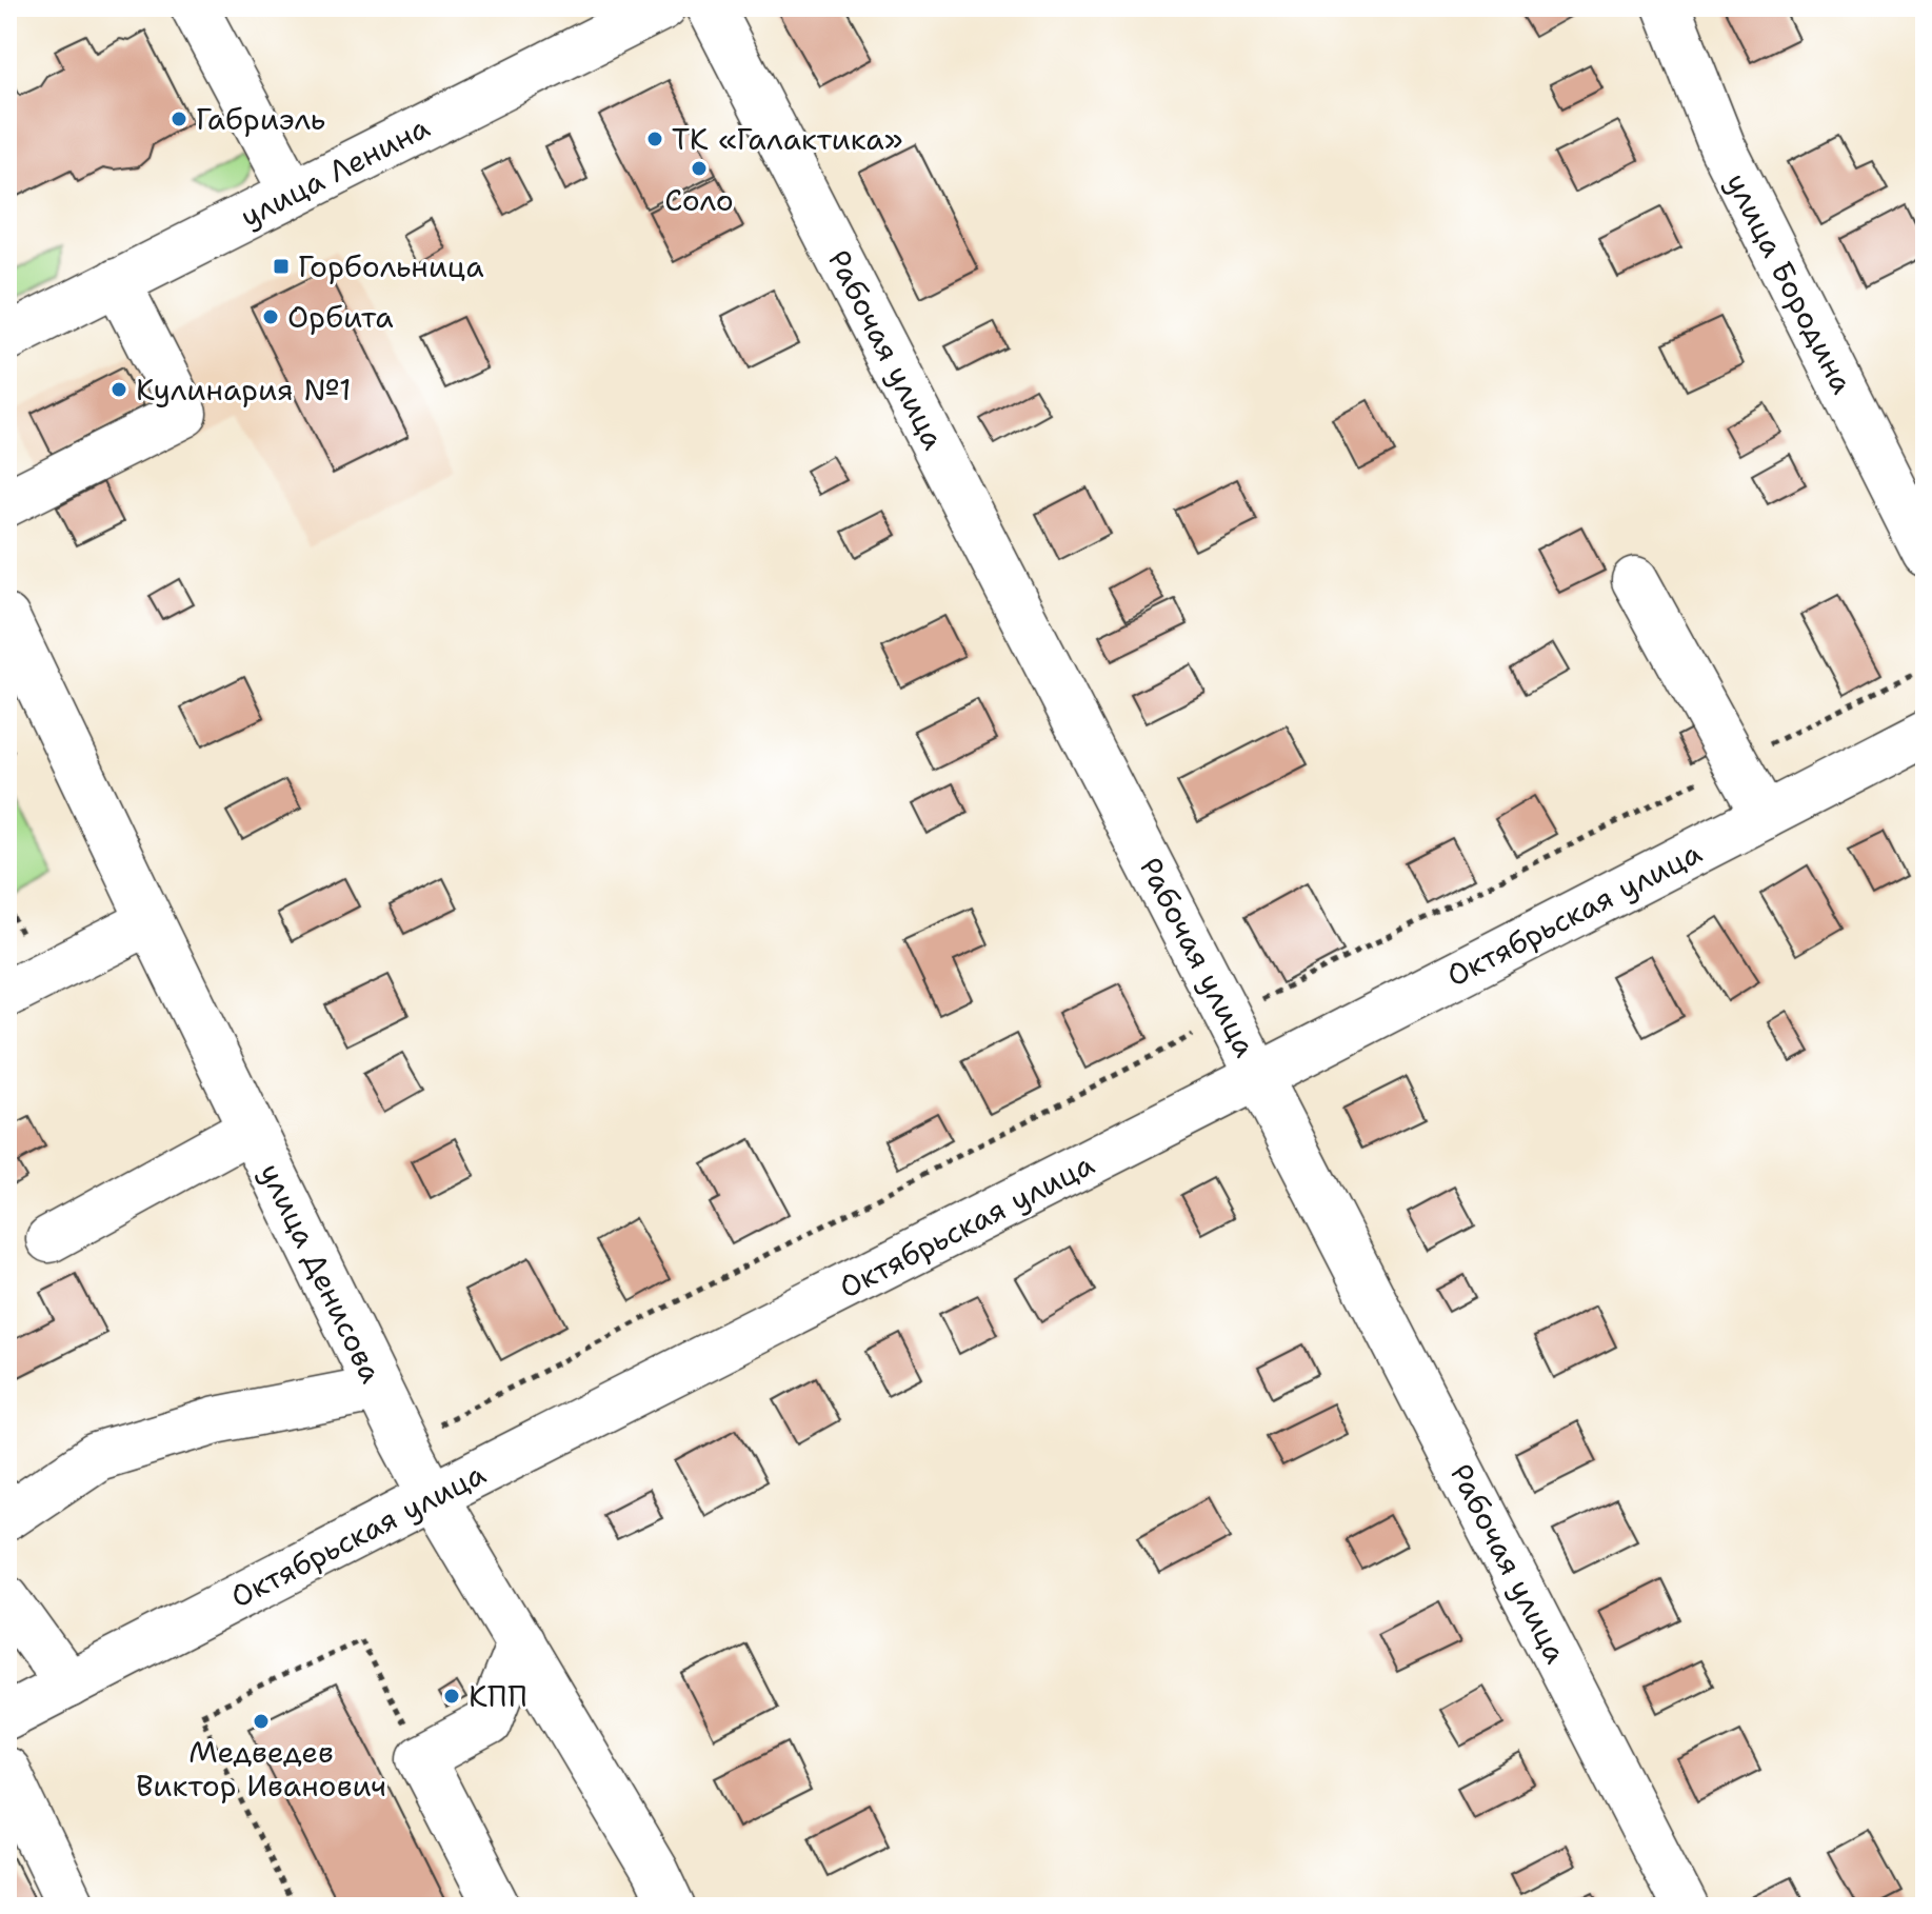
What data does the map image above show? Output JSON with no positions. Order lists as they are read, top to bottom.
{
  "streets": {
    "street": [
      "улица Ленина",
      "улица Бородина",
      "Рабочая улица",
      "Октябрьская улица",
      "улица Денисова"
    ]
  },
  "crossings": [
    ["Рабочая улица", "Октябрьская улица"],
    ["Октябрьская улица", "улица Денисова"]
  ],
  "places": {
    "other": [
      "Габриэль",
      "ТК «Галактика»",
      "Соло",
      "Орбита",
      "Кулинария №1",
      "КПП",
      "Медведев Виктор Иванович"
    ],
    "transit": ["Горбольница"]
  }
}
